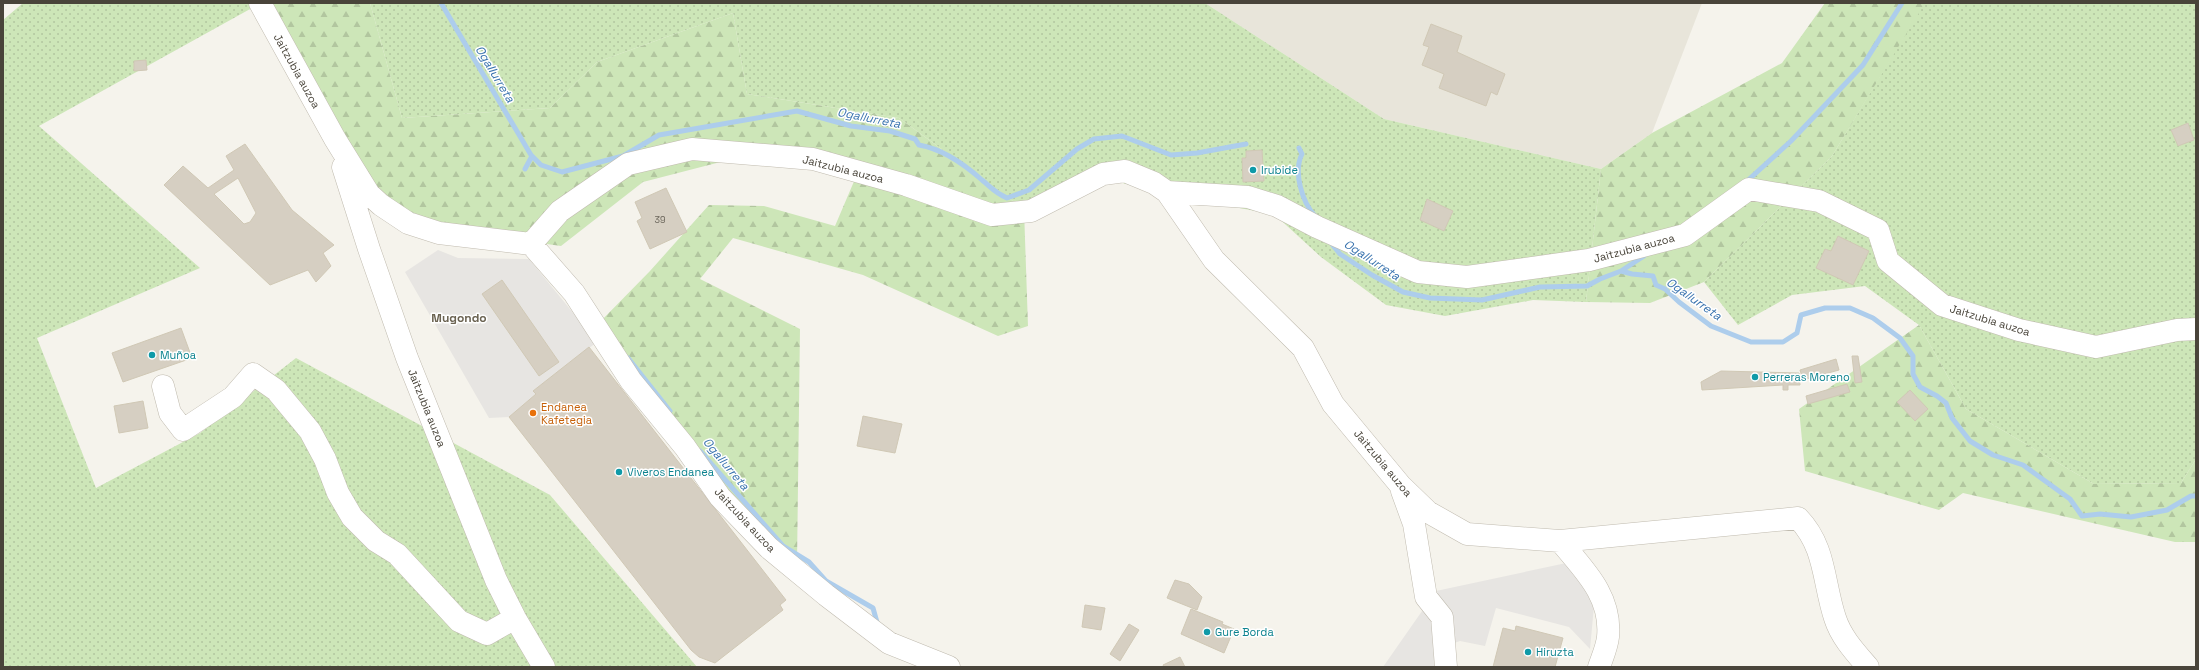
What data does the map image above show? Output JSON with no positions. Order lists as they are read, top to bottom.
{
  "streets": {
    "street": ["Jaitzubia auzoa"]
  },
  "districts": ["Mugondo"],
  "water": ["Ogallurreta"],
  "places": [
    "Irubide",
    "Muñoa",
    "Perreras Moreno",
    "Endanea Kafetegia",
    "Viveros Endanea",
    "Gure Borda",
    "Hiruzta"
  ],
  "house_numbers": ["39"]
}
